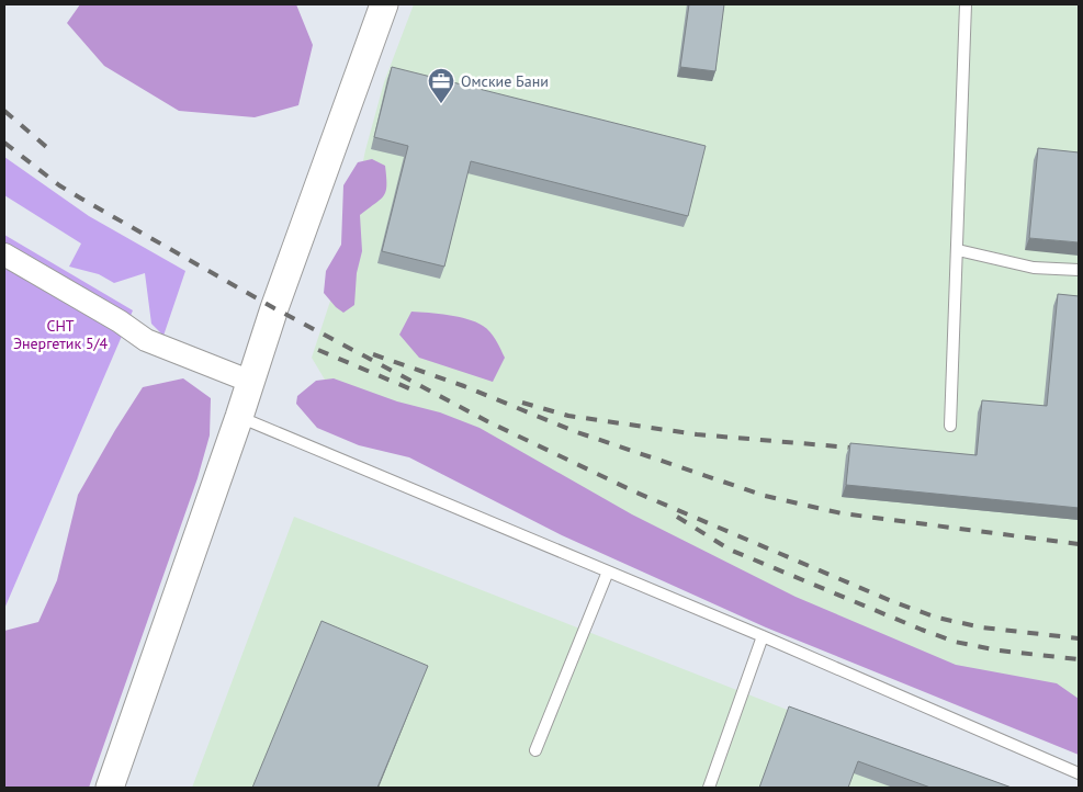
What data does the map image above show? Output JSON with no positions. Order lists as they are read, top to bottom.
{
  "parks": ["СНТ Энергетик 5/4"],
  "places": {
    "office": ["Омские Бани"]
  }
}
